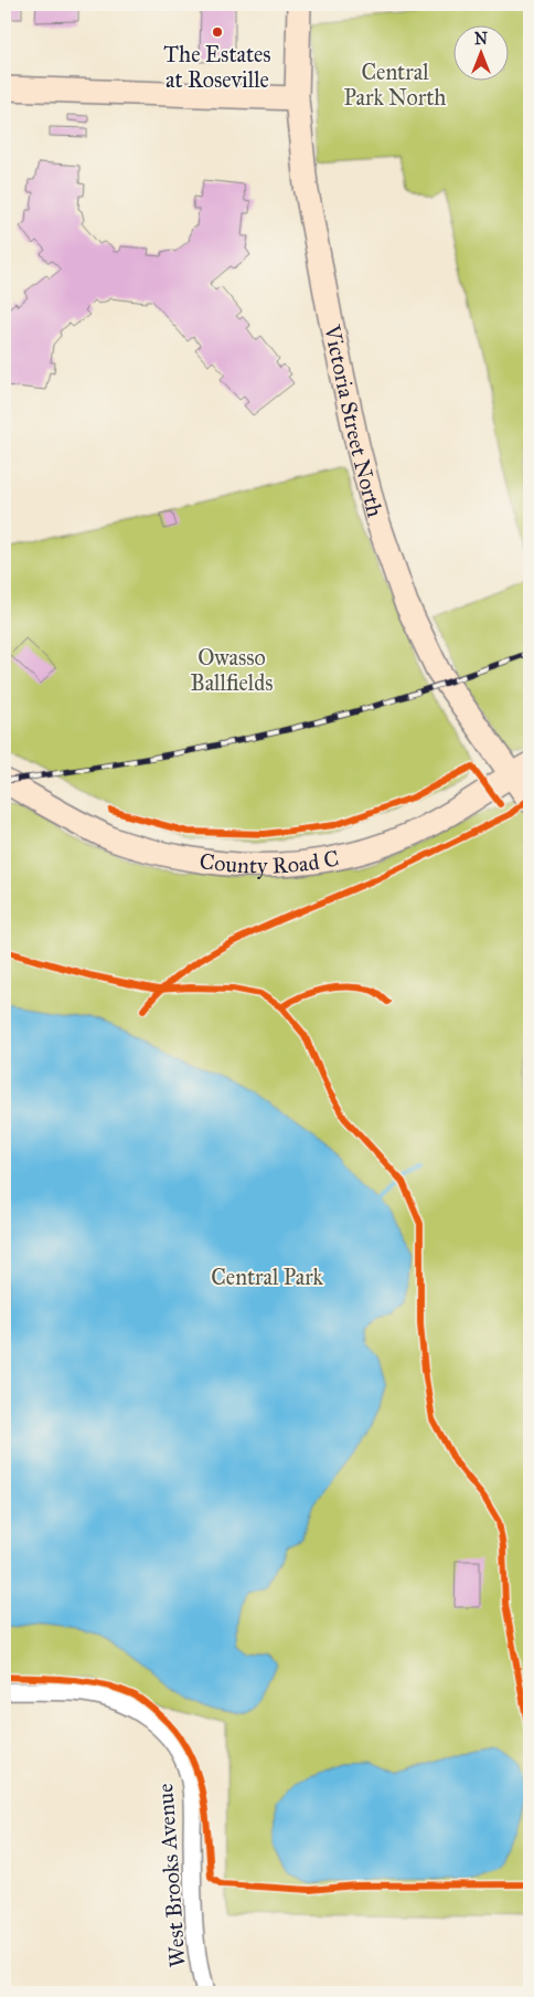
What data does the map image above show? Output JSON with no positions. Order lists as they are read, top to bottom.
{
  "streets": {
    "street": ["Victoria Street North", "County Road C", "West Brooks Avenue"]
  },
  "crossings": [
    ["Victoria Street North", "County Road C"]
  ],
  "parks": ["Central Park North", "Owasso Ballfields", "Central Park"],
  "places": ["The Estates at Roseville"],
  "north": "top"
}
